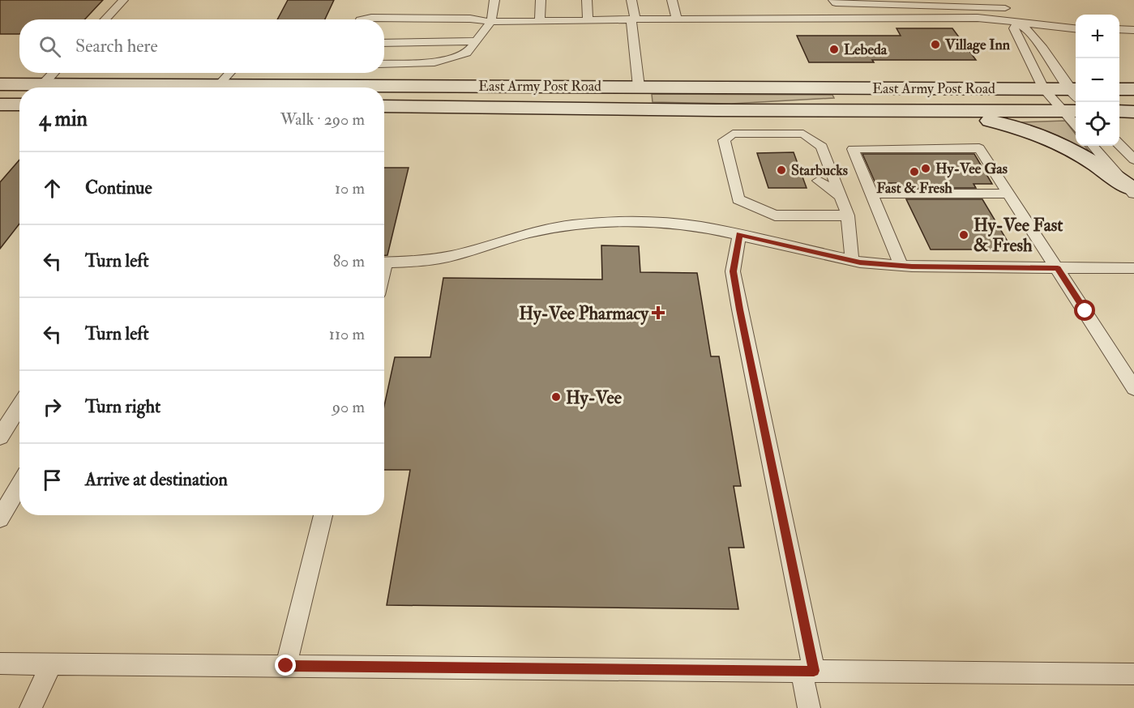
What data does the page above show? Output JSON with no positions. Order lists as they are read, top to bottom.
{
  "streets": {
    "main road": ["East Army Post Road"]
  },
  "places": {
    "other": [
      "Village Inn",
      "Lebeda",
      "Hy-Vee Gas",
      "Starbucks",
      "Fast & Fresh",
      "Hy-Vee Fast & Fresh",
      "Hy-Vee"
    ],
    "health": ["Hy-Vee Pharmacy"]
  },
  "page": {
    "map_buttons": ["+", "−"],
    "search": "Search here",
    "heading": ["4 min", "Walk · 290 m"],
    "list": [
      ["Continue", "10 m"],
      ["Turn left", "80 m"],
      ["Turn left", "110 m"],
      ["Turn right", "90 m"],
      "Arrive at destination"
    ]
  }
}
